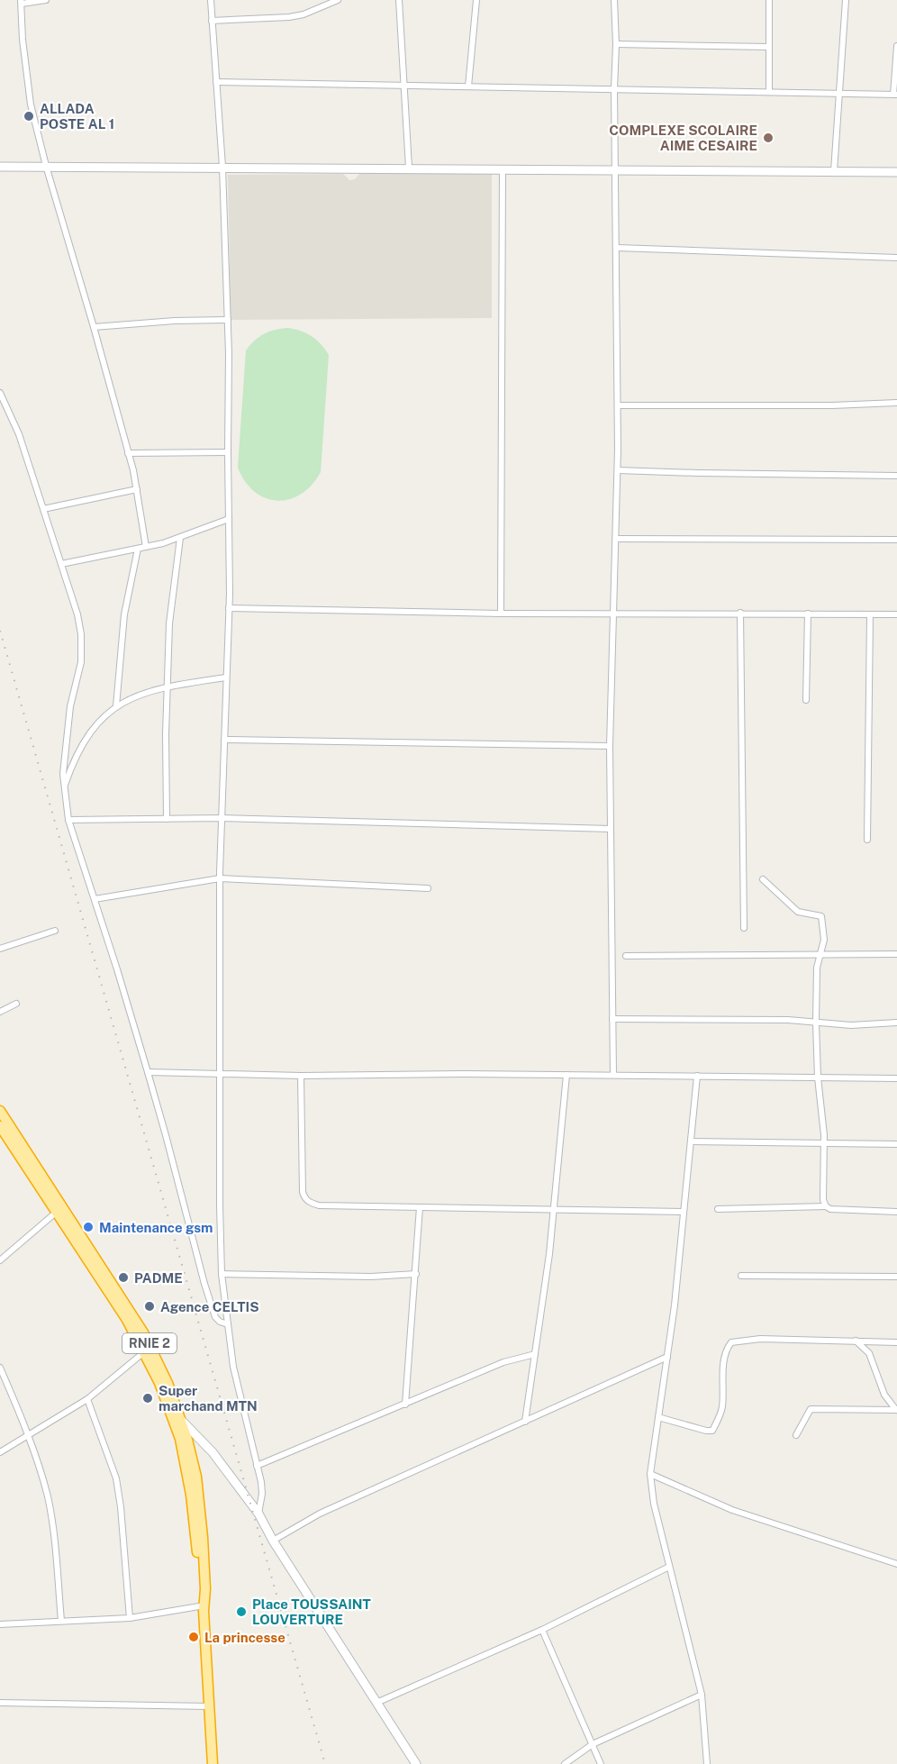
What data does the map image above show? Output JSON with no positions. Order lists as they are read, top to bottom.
{
  "streets": {
    "highway": ["RNIE 2"]
  },
  "places": [
    "ALLADA POSTE AL 1",
    "COMPLEXE SCOLAIRE AIME CESAIRE",
    "Maintenance gsm",
    "PADME",
    "Agence CELTIS",
    "Super marchand MTN",
    "Place TOUSSAINT LOUVERTURE",
    "La princesse"
  ]
}
